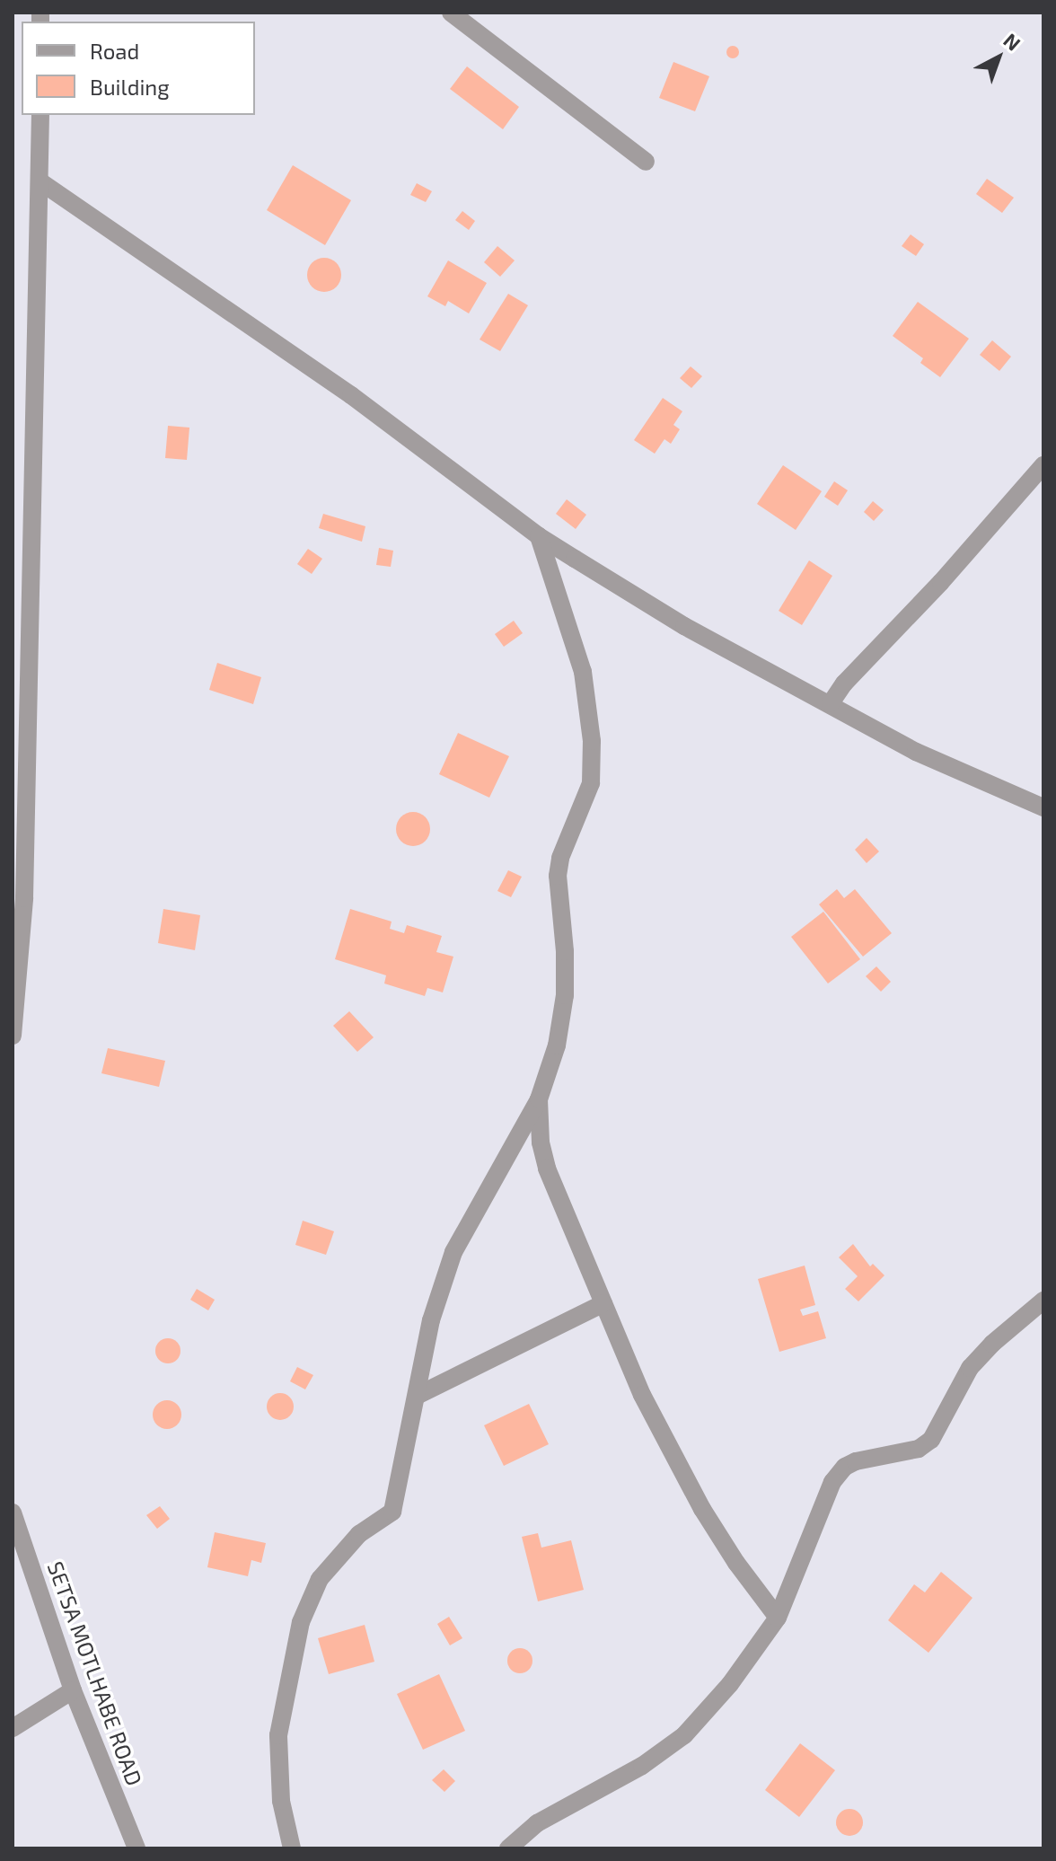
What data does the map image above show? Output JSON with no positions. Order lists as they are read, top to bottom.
{
  "streets": {
    "street": ["SETSA MOTLHABE ROAD"]
  },
  "legend": ["Road", "Building"],
  "north": "top right"
}
